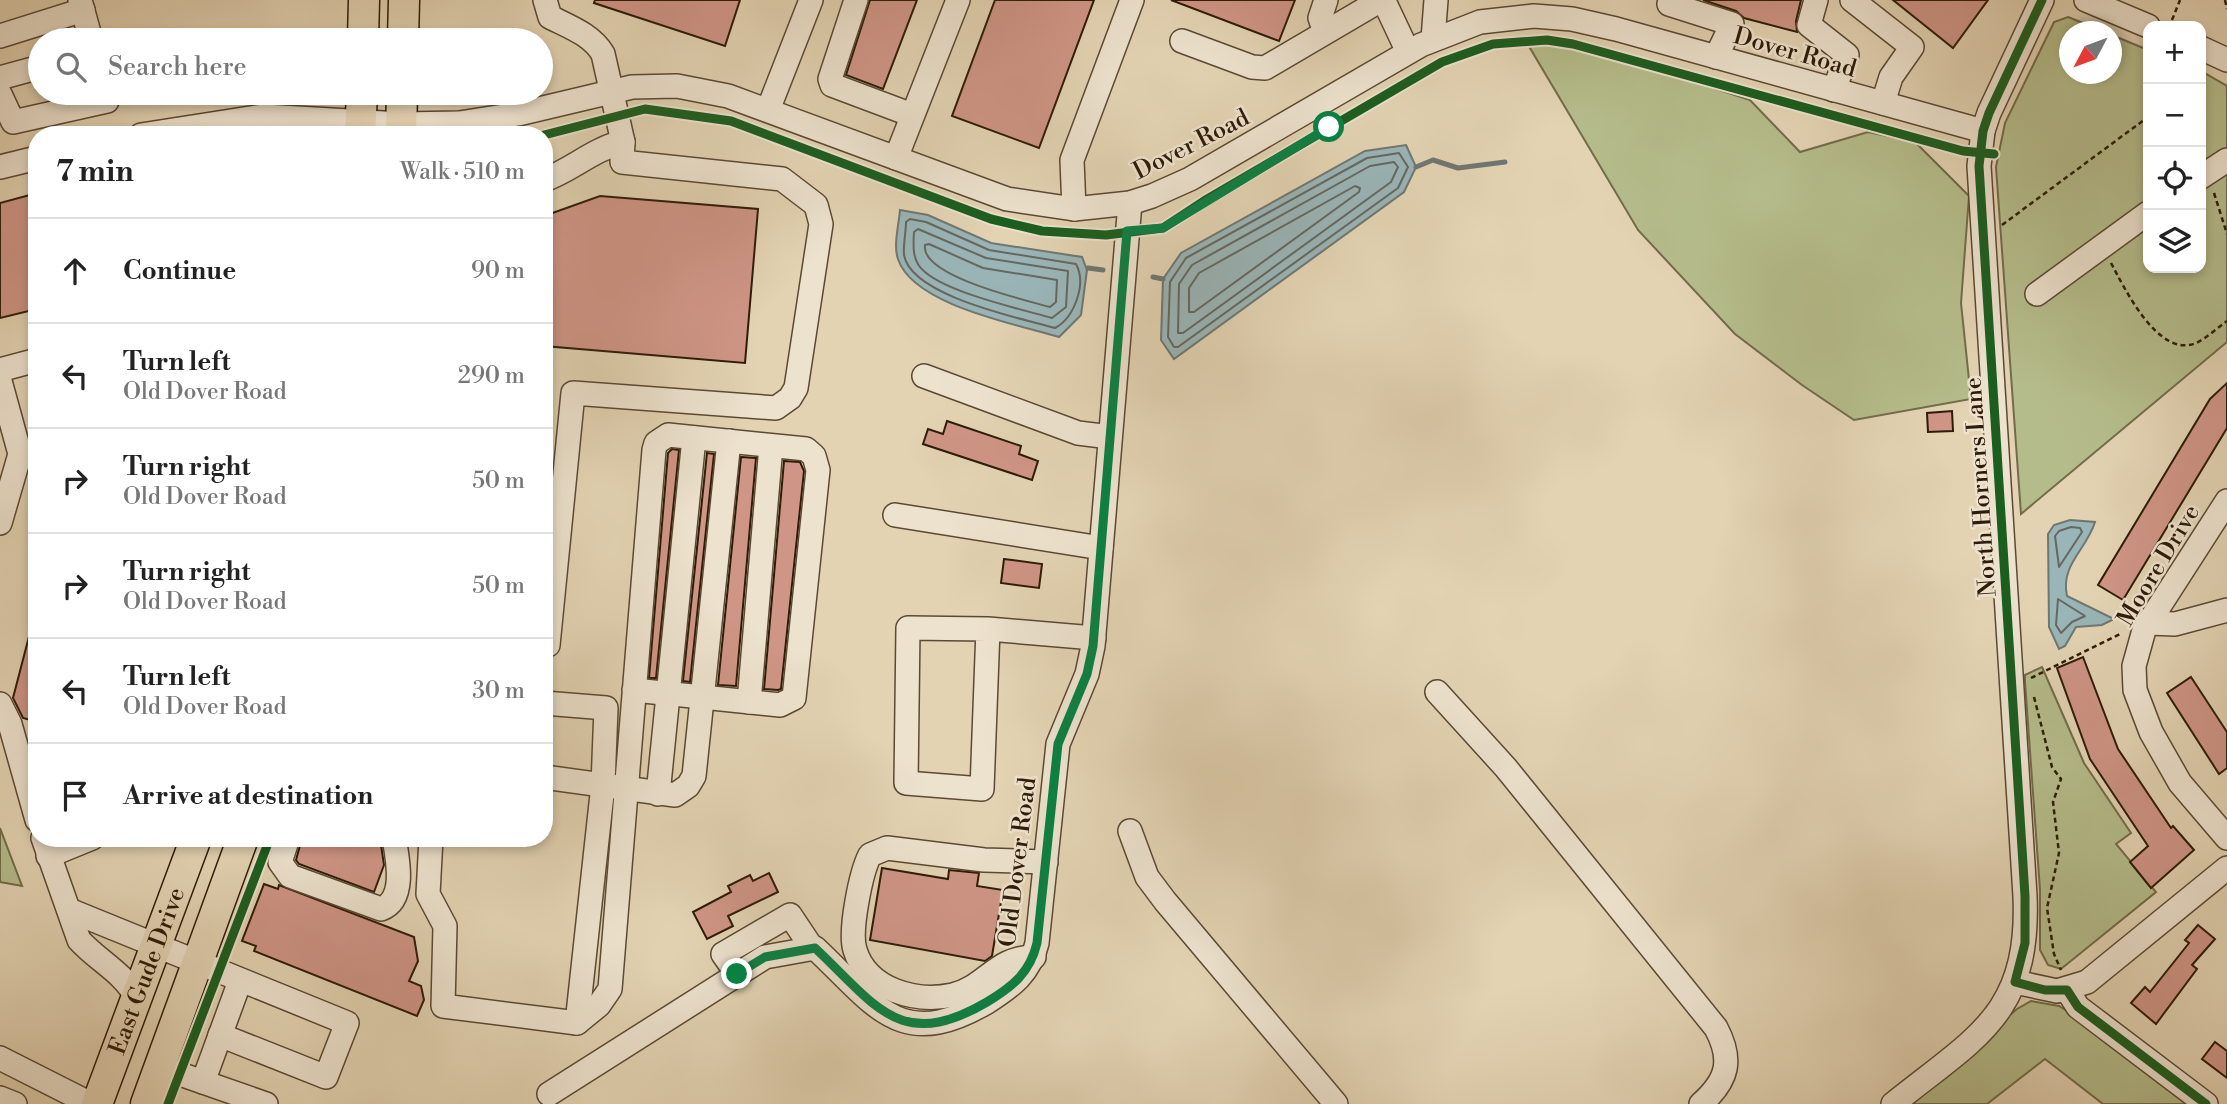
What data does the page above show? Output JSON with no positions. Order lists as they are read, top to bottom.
{
  "streets": {
    "main road": ["East Gude Drive"],
    "street": [
      "Dover Road",
      "North Horners Lane",
      "Moore Drive",
      "Old Dover Road"
    ]
  },
  "crossings": [
    ["Dover Road", "North Horners Lane"],
    ["Dover Road", "Old Dover Road"]
  ],
  "north": "bottom left",
  "page": {
    "map_buttons": ["+", "−"],
    "search": "Search here",
    "heading": ["7 min", "Walk · 510 m"],
    "list": [
      ["Continue", "90 m"],
      ["Turn left", "Old Dover Road", "290 m"],
      ["Turn right", "Old Dover Road", "50 m"],
      ["Turn right", "Old Dover Road", "50 m"],
      ["Turn left", "Old Dover Road", "30 m"],
      "Arrive at destination"
    ]
  }
}
